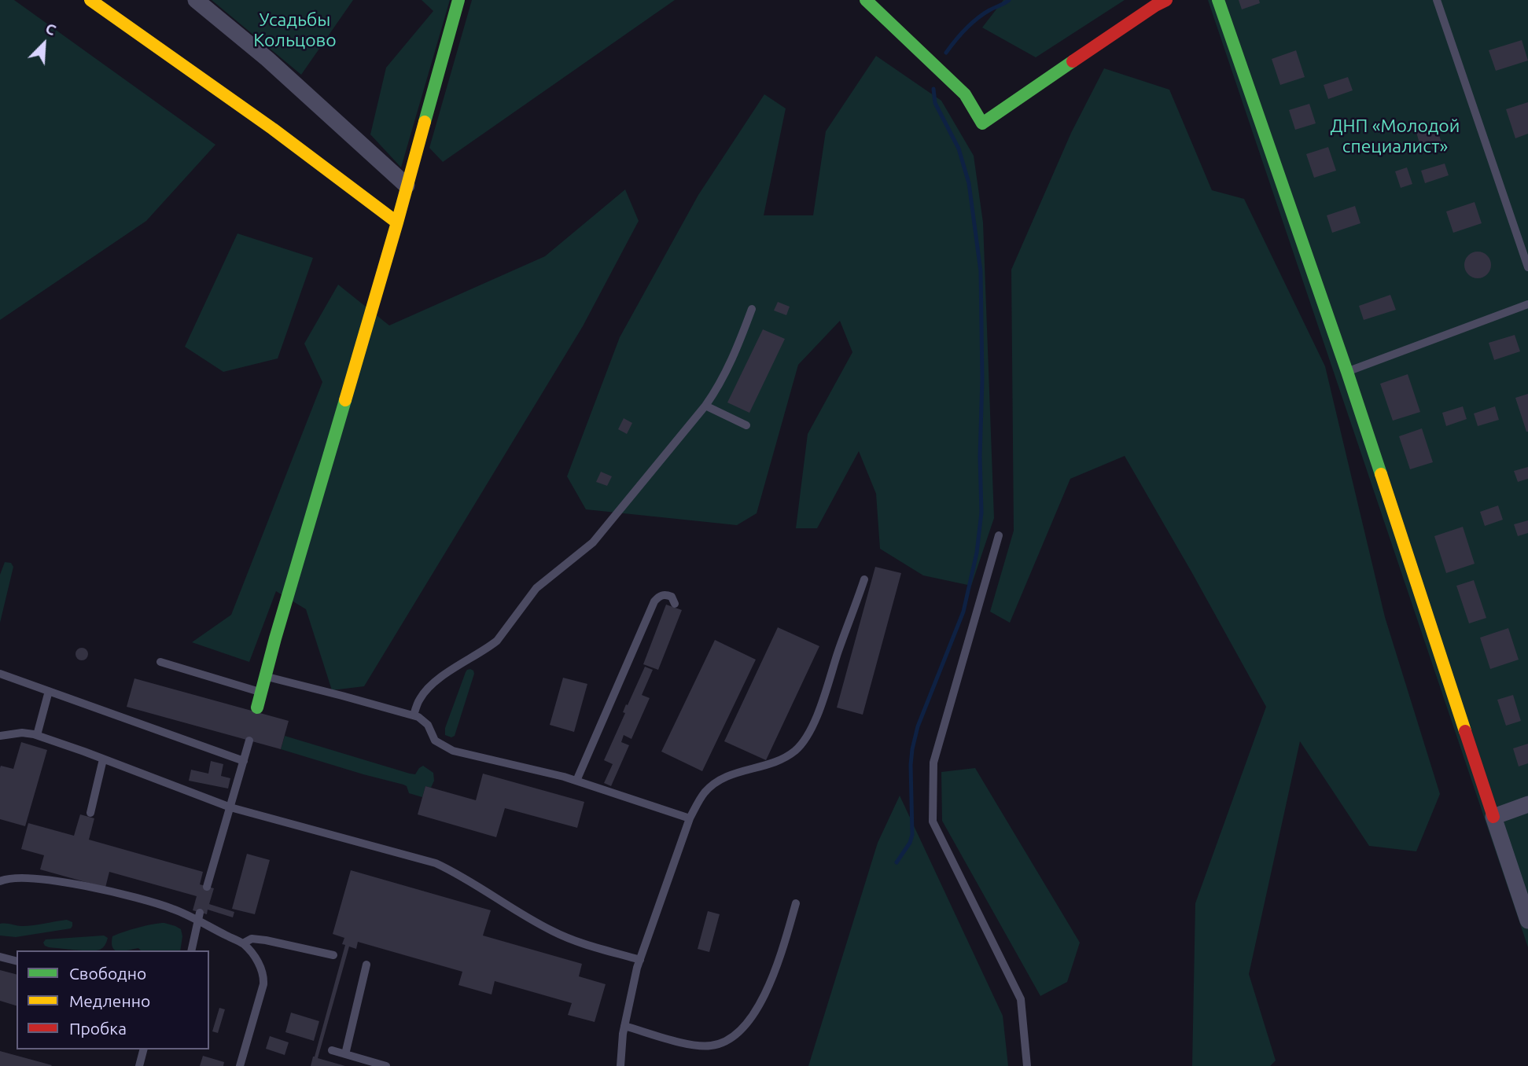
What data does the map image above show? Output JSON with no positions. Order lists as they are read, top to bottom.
{
  "parks": ["Усадьбы Кольцово", "ДНП «Молодой специалист»"],
  "legend": ["Свободно", "Медленно", "Пробка"],
  "north": "top right"
}
